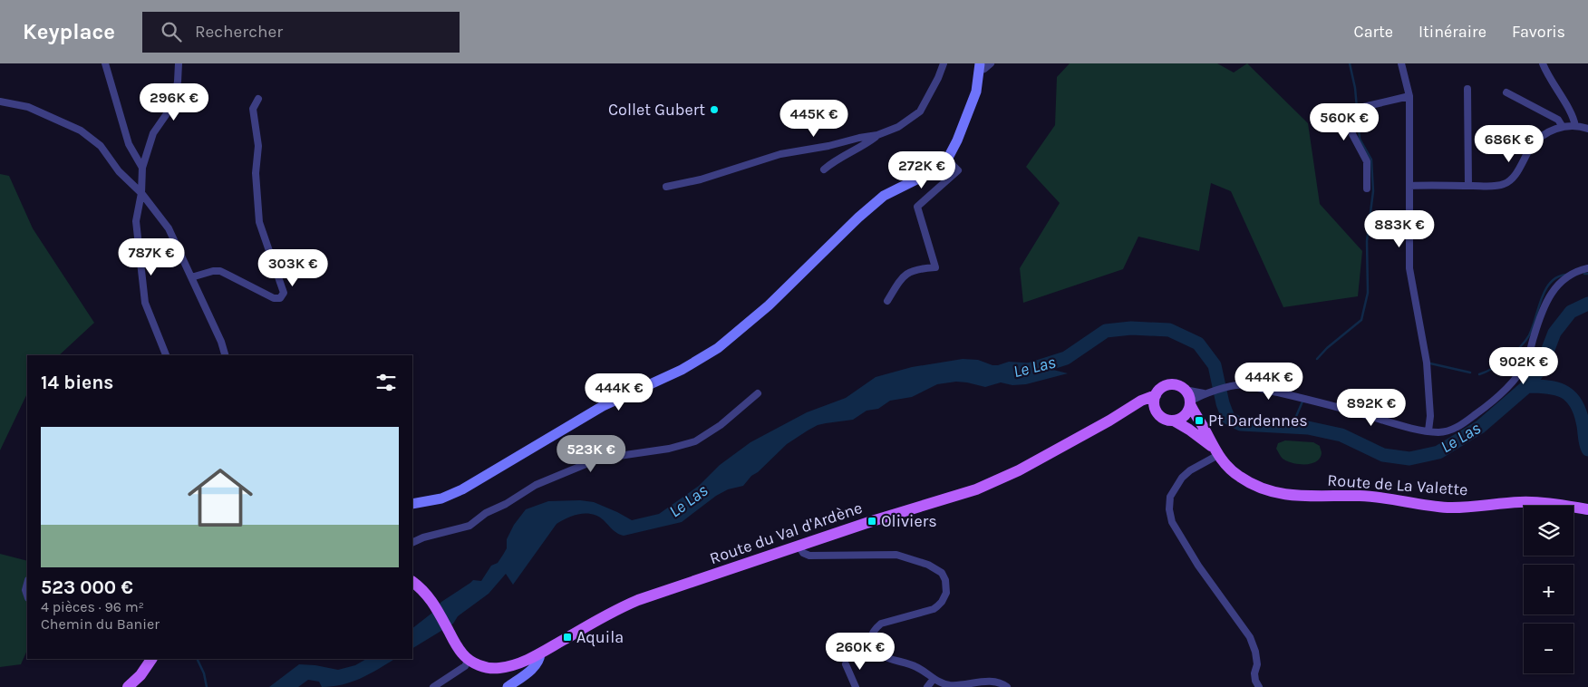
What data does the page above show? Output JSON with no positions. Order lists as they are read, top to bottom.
{
  "streets": {
    "main road": ["Route de La Valette", "Route du Val d'Ardène"]
  },
  "crossings": [
    ["Route de La Valette", "Route du Val d'Ardène"]
  ],
  "water": ["Le Las"],
  "places": {
    "other": ["Collet Gubert"],
    "transit": ["Pt Dardennes", "Oliviers", "Aquila"]
  },
  "page": {
    "header": "Keyplace",
    "search": "Rechercher",
    "nav": ["Carte", "Itinéraire", "Favoris"],
    "price": [
      "296K €",
      "445K €",
      "560K €",
      "686K €",
      "272K €",
      "883K €",
      "787K €",
      "303K €",
      "902K €",
      "444K €",
      "444K €",
      "892K €",
      "523K €",
      "260K €"
    ],
    "heading": "14 biens",
    "list": [
      {
        "name": "523 000 €",
        "note": "4 pièces · 96 m² · Chemin du Banier"
      }
    ],
    "map_buttons": ["+", "−"]
  }
}
